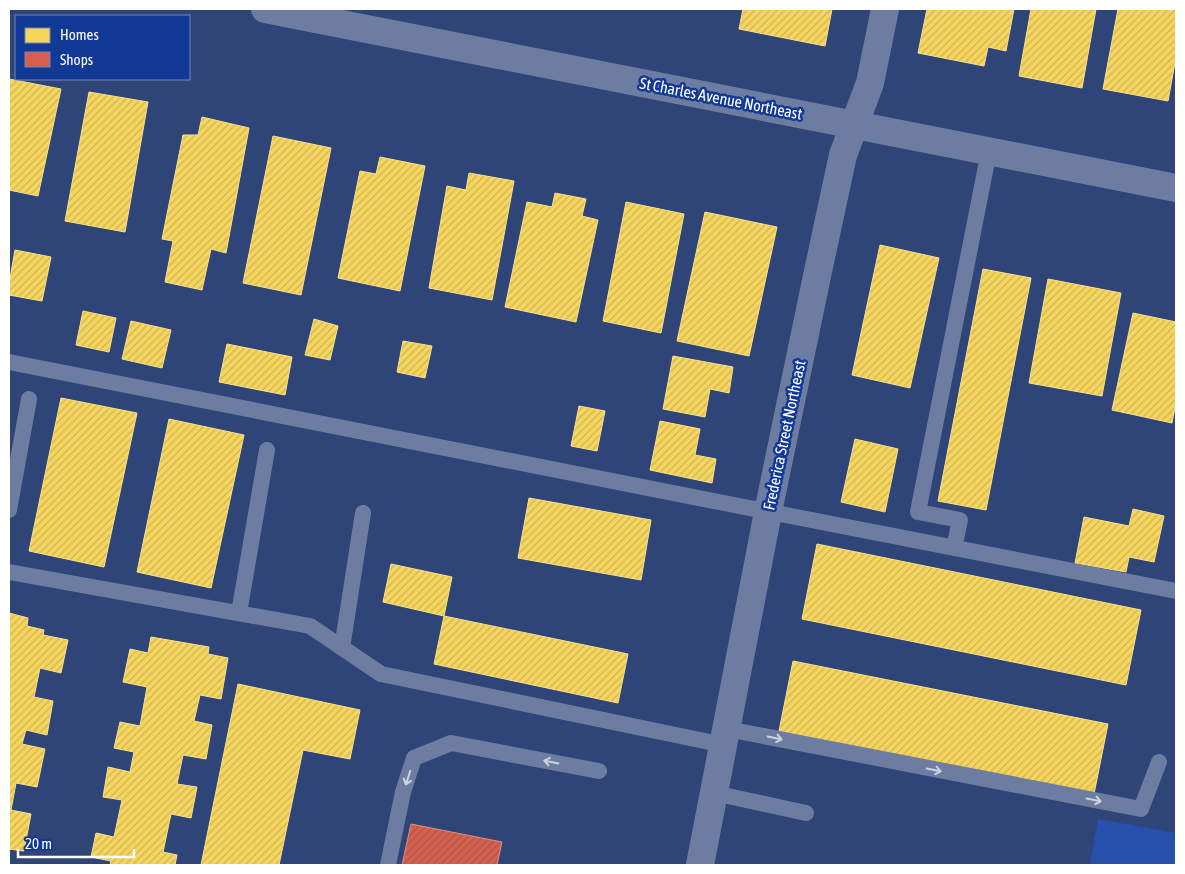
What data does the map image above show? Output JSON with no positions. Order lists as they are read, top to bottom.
{
  "streets": {
    "street": ["St Charles Avenue Northeast", "Frederica Street Northeast"]
  },
  "crossings": [
    ["St Charles Avenue Northeast", "Frederica Street Northeast"]
  ],
  "legend": ["Homes", "Shops"],
  "scale_bar": "20 m"
}
